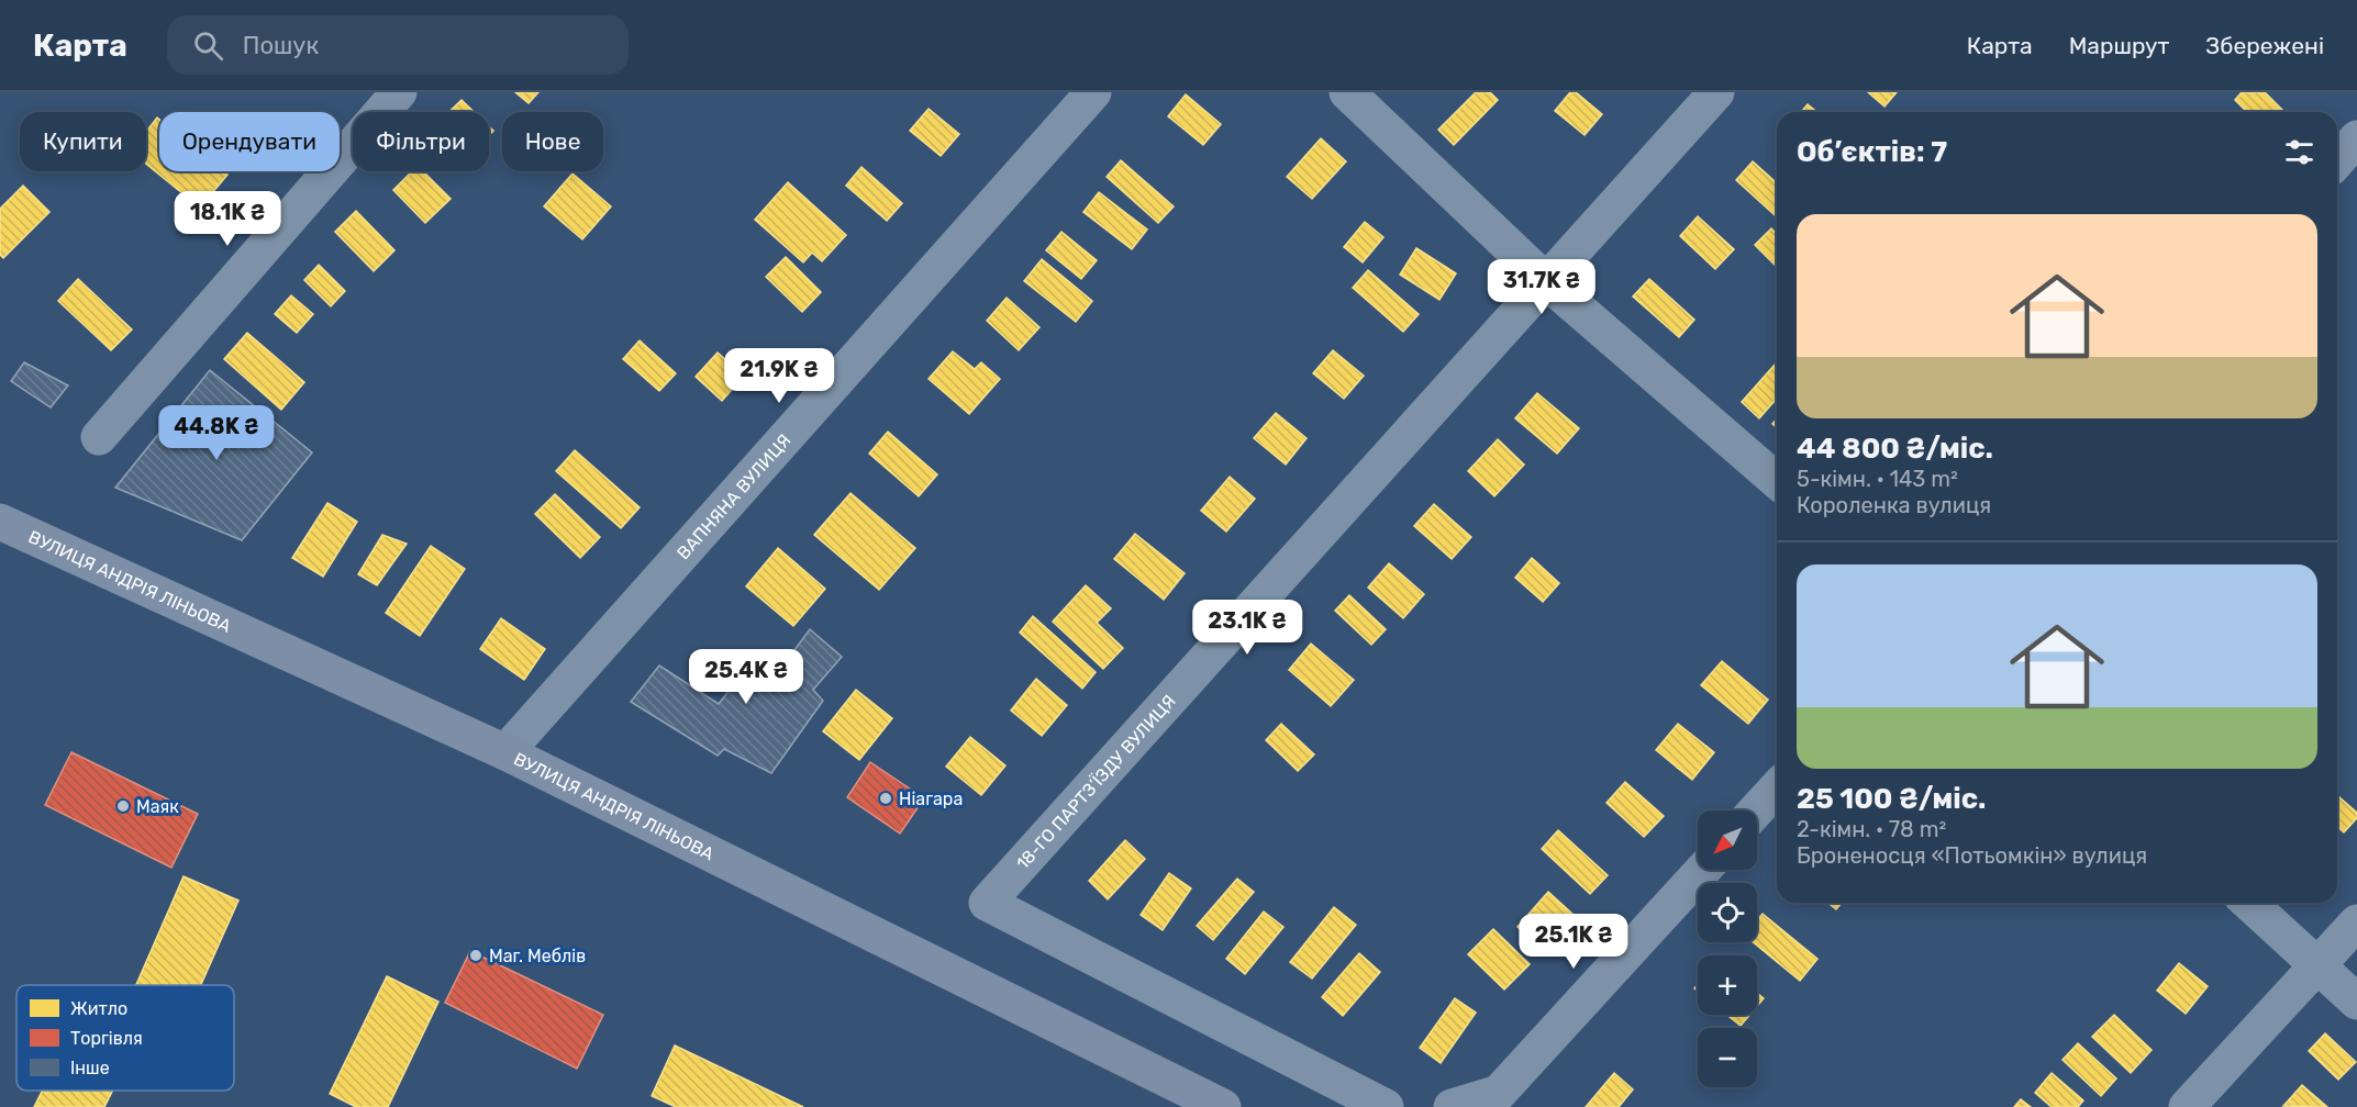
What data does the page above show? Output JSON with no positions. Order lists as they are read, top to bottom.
{
  "streets": {
    "main road": ["ВУЛИЦЯ АНДРІЯ ЛІНЬОВА"],
    "street": ["ВАПНЯНА ВУЛИЦЯ", "18-ГО ПАРТЗ’ЇЗДУ ВУЛИЦЯ"]
  },
  "crossings": [
    ["ВАПНЯНА ВУЛИЦЯ", "ВУЛИЦЯ АНДРІЯ ЛІНЬОВА"]
  ],
  "places": ["Ніагара", "Маяк", "Маг. Меблів"],
  "legend": ["Житло", "Торгівля", "Інше"],
  "north": "bottom left",
  "page": {
    "header": "Карта",
    "search": "Пошук",
    "nav": ["Карта", "Маршрут", "Збережені"],
    "chip": [
      "Купити",
      "Орендувати",
      "Фільтри",
      "Нове"
    ],
    "heading": "Об’єктів: 7",
    "price": [
      "18.1K ₴",
      "31.7K ₴",
      "21.9K ₴",
      "44.8K ₴",
      "23.1K ₴",
      "25.4K ₴",
      "25.1K ₴"
    ],
    "list": [
      {
        "name": "44 800 ₴/міс.",
        "note": "5-кімн. · 143 m² · Короленка вулиця"
      },
      {
        "name": "25 100 ₴/міс.",
        "note": "2-кімн. · 78 m² · Броненосця «Потьомкін» вулиця"
      }
    ],
    "map_buttons": ["+", "−"]
  }
}
